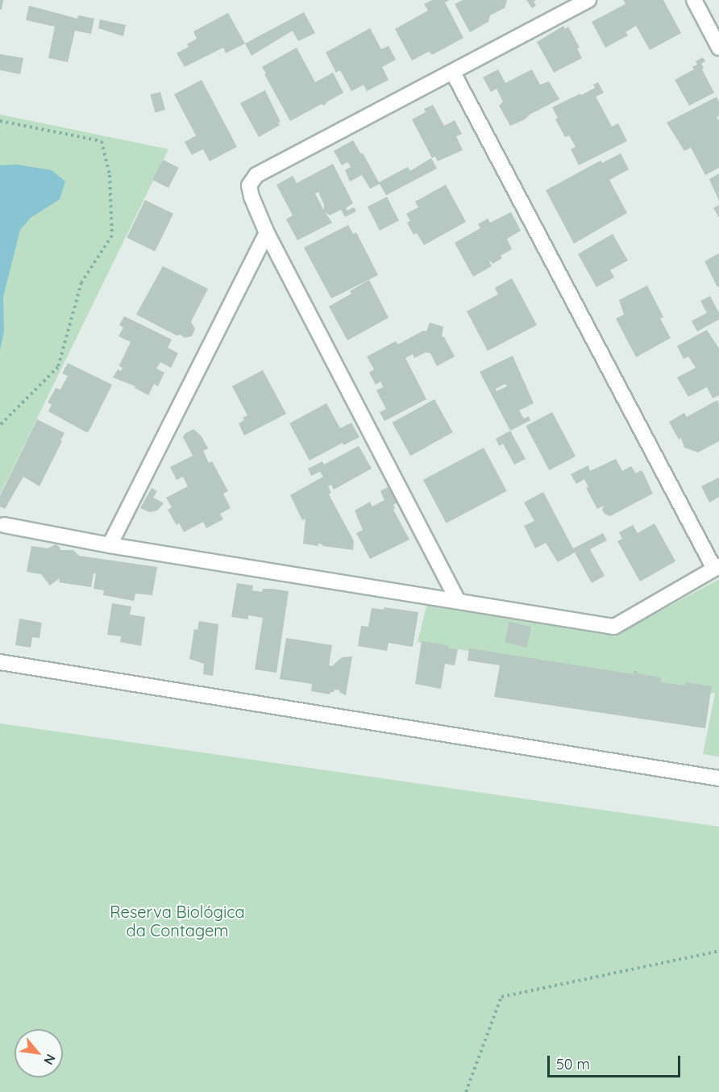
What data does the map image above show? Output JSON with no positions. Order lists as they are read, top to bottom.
{
  "parks": ["Reserva Biológica da Contagem"],
  "scale_bar": "50 m",
  "north": "bottom right"
}
